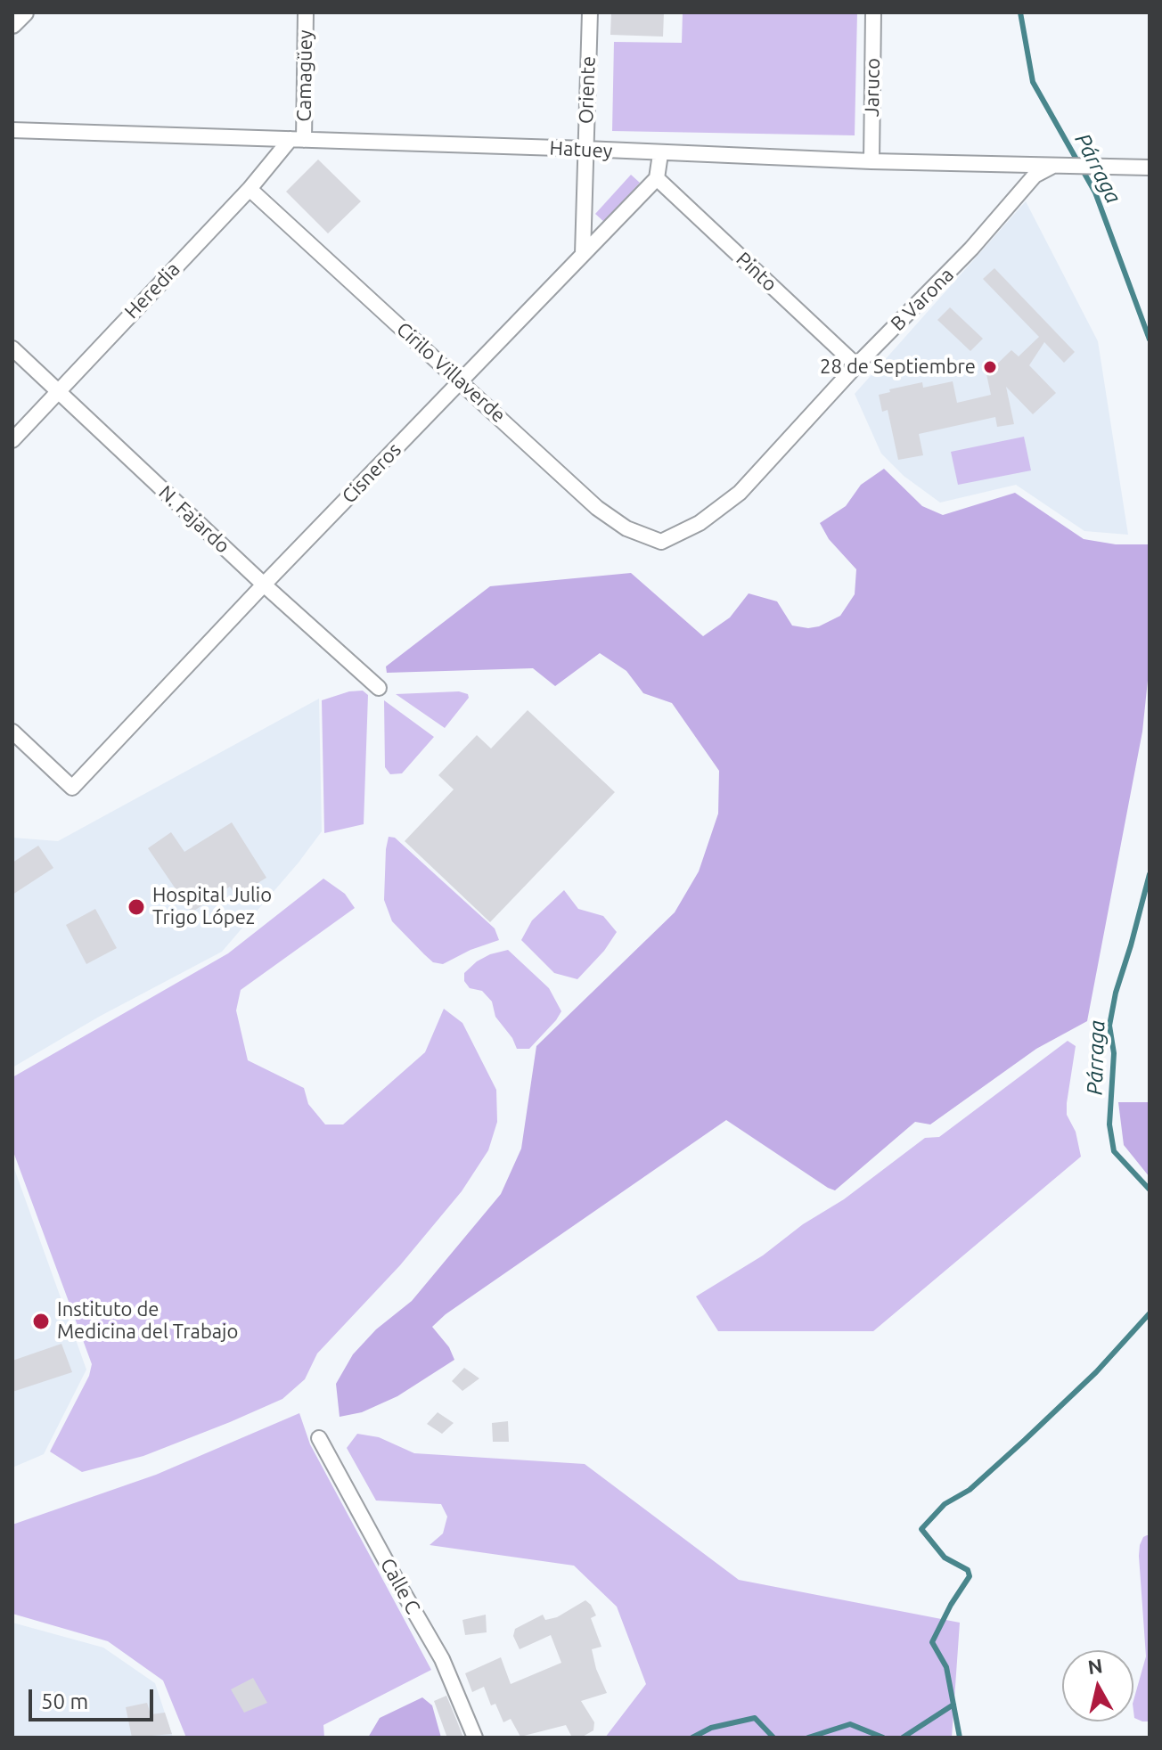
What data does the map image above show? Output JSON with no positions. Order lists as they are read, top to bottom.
{
  "streets": {
    "street": [
      "Camagüey",
      "Jaruco",
      "Oriente",
      "Hatuey",
      "Pinto",
      "Heredia",
      "B Varona",
      "Cirilo Villaverde",
      "Cisneros",
      "N. Fajardo",
      "Calle C"
    ]
  },
  "crossings": [
    ["Camagüey", "Hatuey"],
    ["Camagüey", "Heredia"],
    ["Jaruco", "Hatuey"],
    ["Oriente", "Hatuey"],
    ["Oriente", "Cisneros"],
    ["Hatuey", "Heredia"],
    ["Hatuey", "B Varona"],
    ["Pinto", "B Varona"],
    ["Pinto", "Cisneros"],
    ["Heredia", "Cirilo Villaverde"],
    ["Heredia", "N. Fajardo"],
    ["B Varona", "Cirilo Villaverde"],
    ["Cirilo Villaverde", "Cisneros"],
    ["Cisneros", "N. Fajardo"]
  ],
  "water": ["Párraga"],
  "places": ["28 de Septiembre", "Hospital Julio Trigo López", "Instituto de Medicina del Trabajo"],
  "scale_bar": "50 m",
  "north": "top"
}
